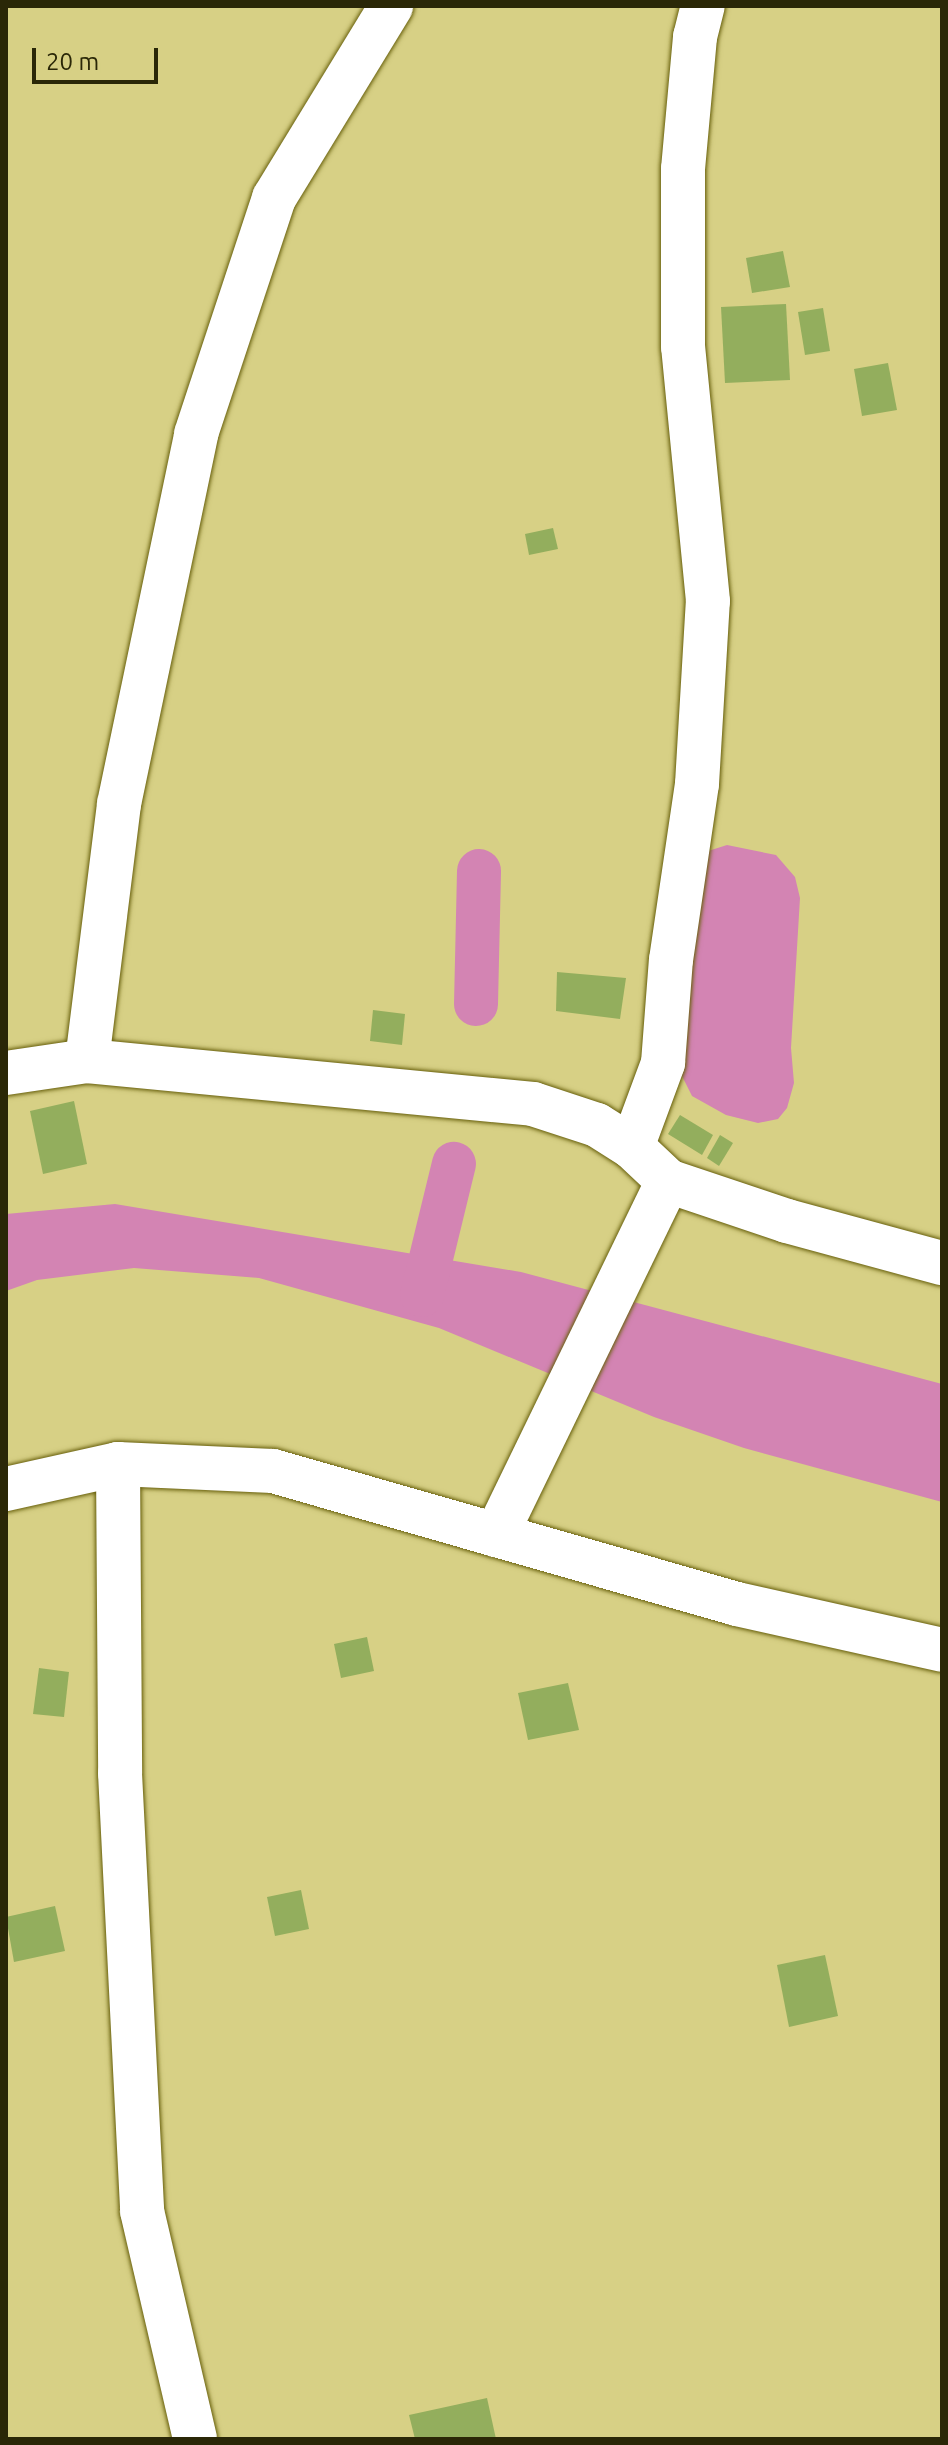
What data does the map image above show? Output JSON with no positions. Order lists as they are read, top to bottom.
{
  "scale_bar": "20 m"
}
